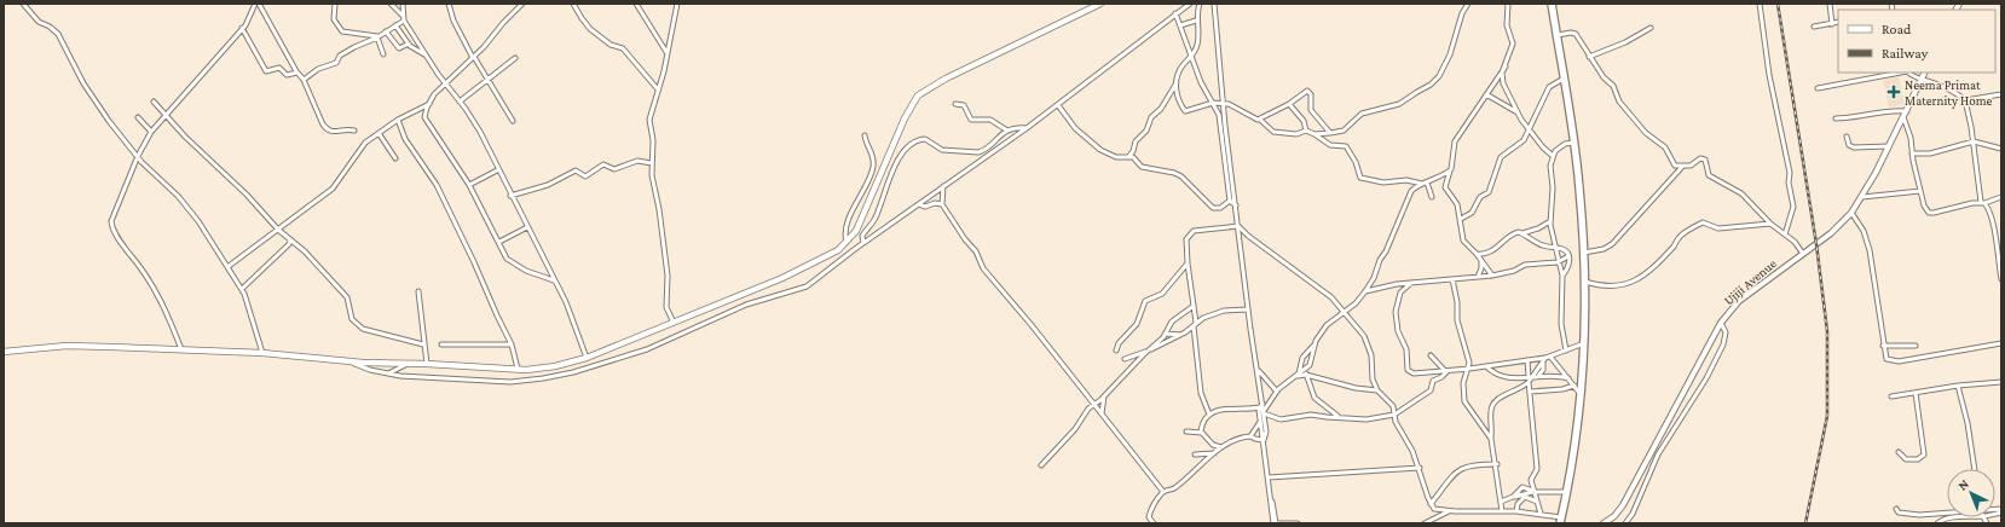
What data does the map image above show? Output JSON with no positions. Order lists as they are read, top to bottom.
{
  "streets": {
    "main road": ["Ujiji Avenue"]
  },
  "places": {
    "health": ["Neema Primat Maternity Home"]
  },
  "legend": ["Road", "Railway"],
  "north": "top left"
}
